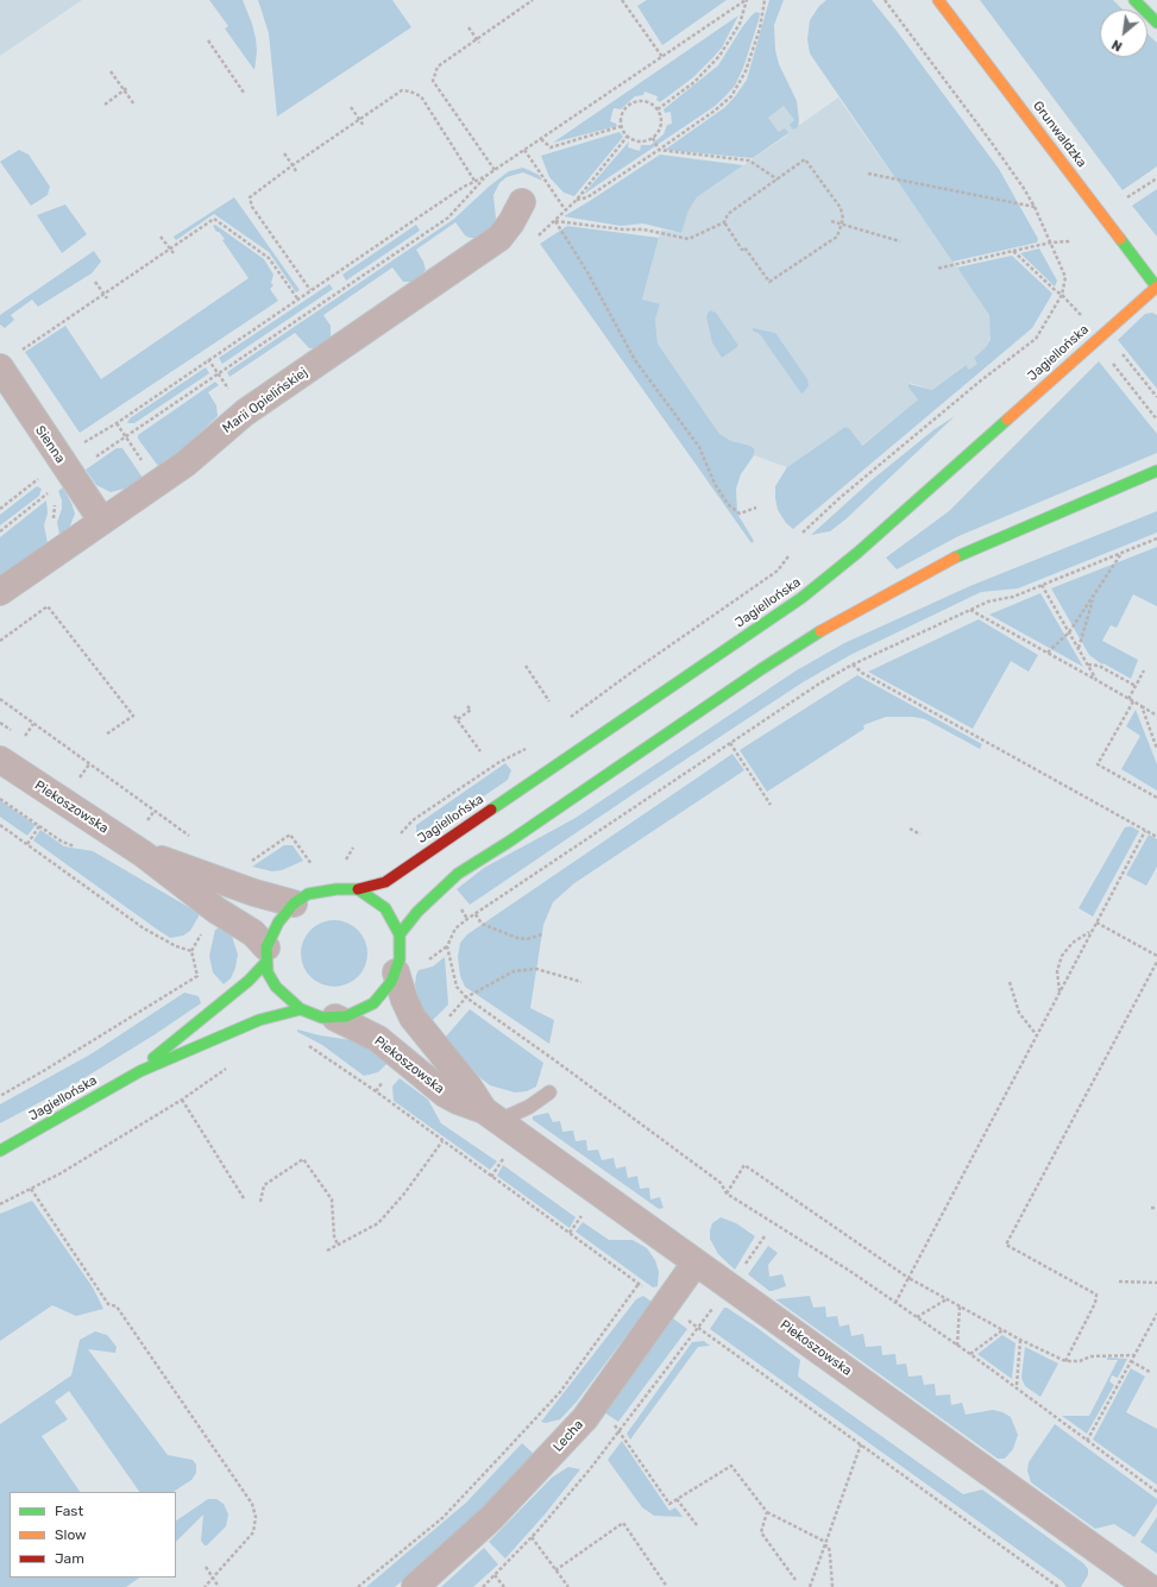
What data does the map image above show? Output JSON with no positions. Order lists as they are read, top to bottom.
{
  "streets": {
    "street": [
      "Grunwaldzka",
      "Jagiellońska",
      "Marii Opielińskiej",
      "Sienna",
      "Piekoszowska",
      "Lecha"
    ]
  },
  "crossings": [
    ["Grunwaldzka", "Jagiellońska"],
    ["Jagiellońska", "Piekoszowska"],
    ["Marii Opielińskiej", "Sienna"],
    ["Piekoszowska", "Lecha"]
  ],
  "legend": ["Fast", "Slow", "Jam"],
  "north": "bottom left"
}
